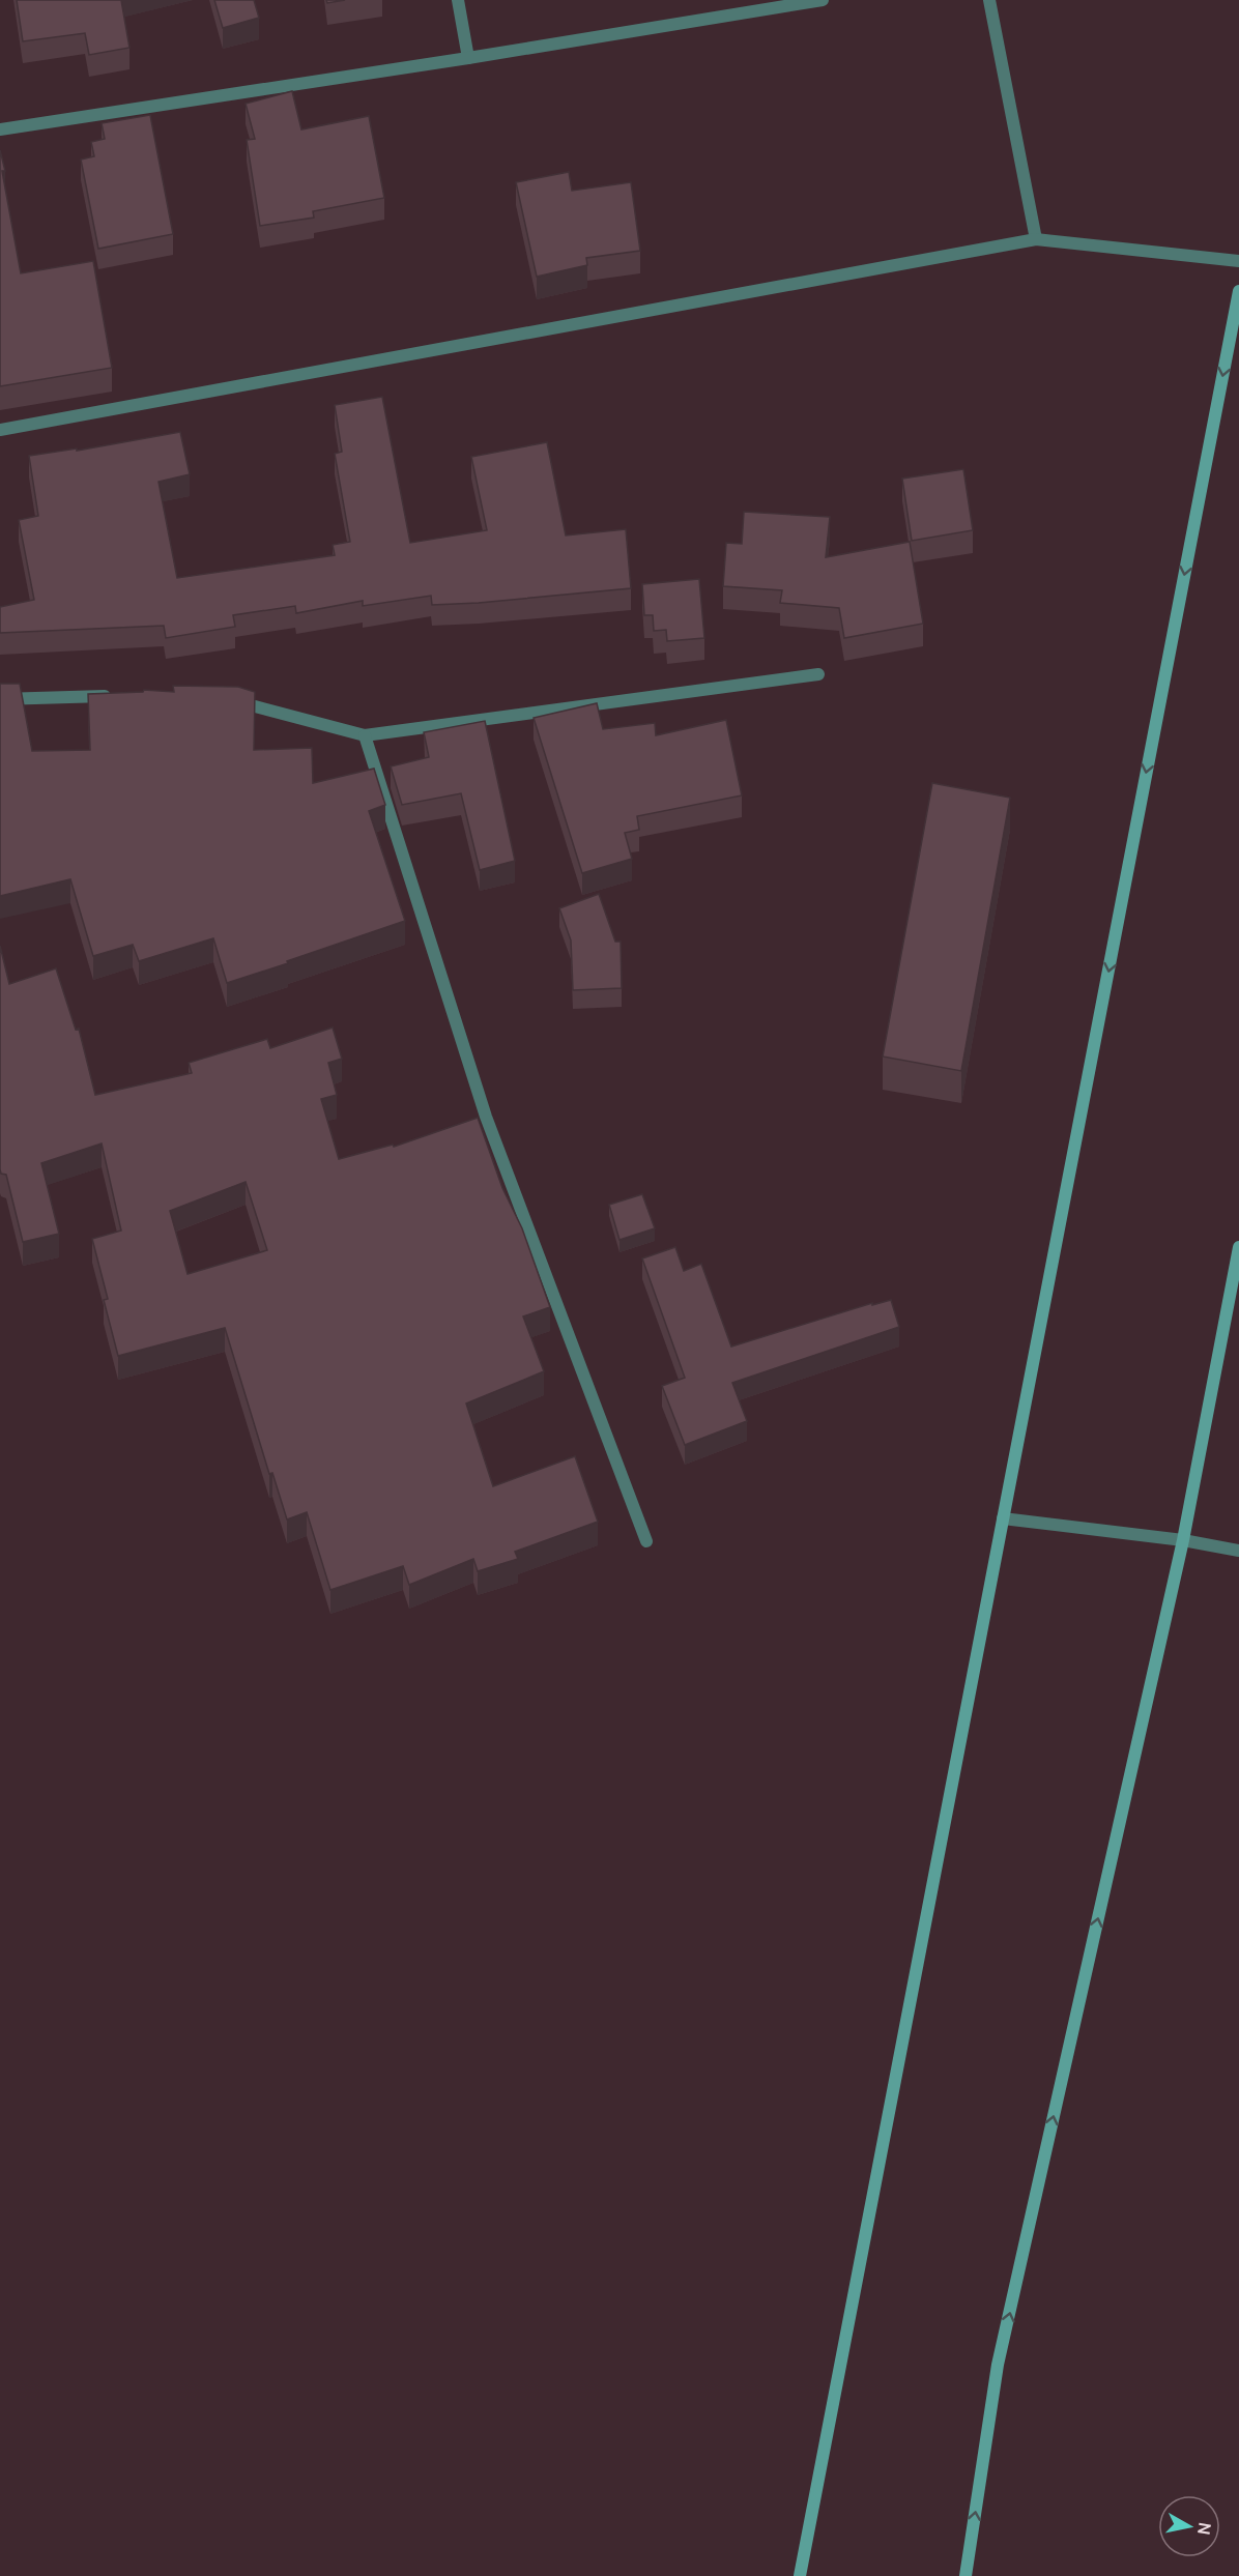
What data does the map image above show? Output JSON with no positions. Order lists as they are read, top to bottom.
{
  "north": "right"
}
